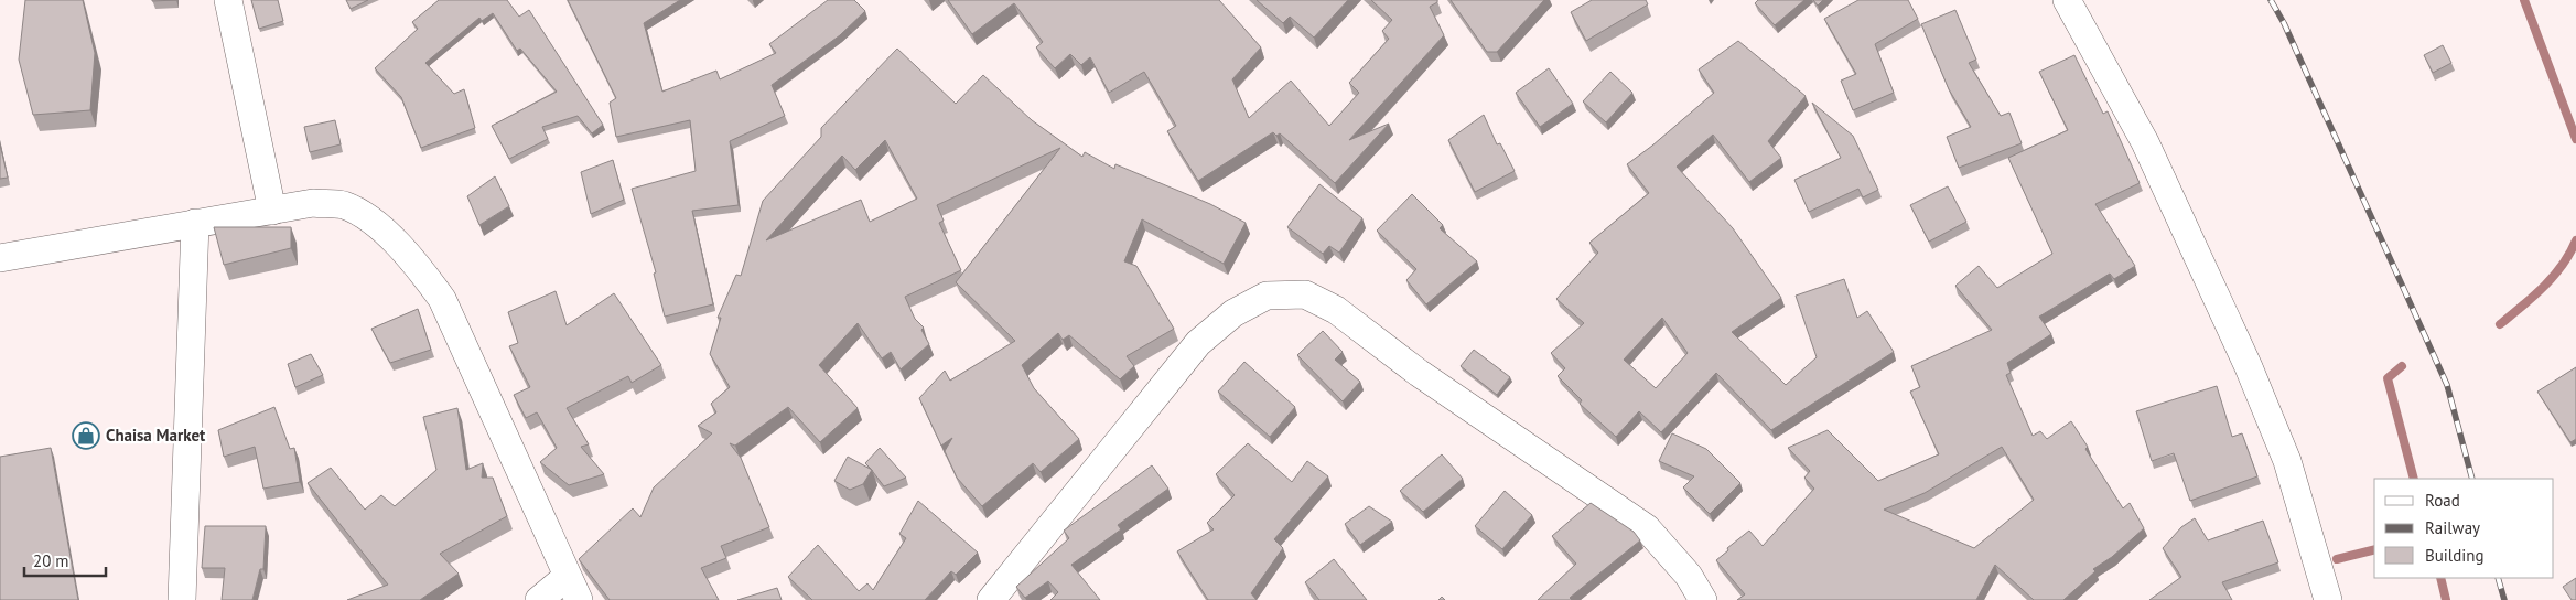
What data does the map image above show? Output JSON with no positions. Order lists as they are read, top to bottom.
{
  "places": {
    "shop": ["Chaisa Market"]
  },
  "legend": ["Road", "Railway", "Building"],
  "scale_bar": "20 m"
}
